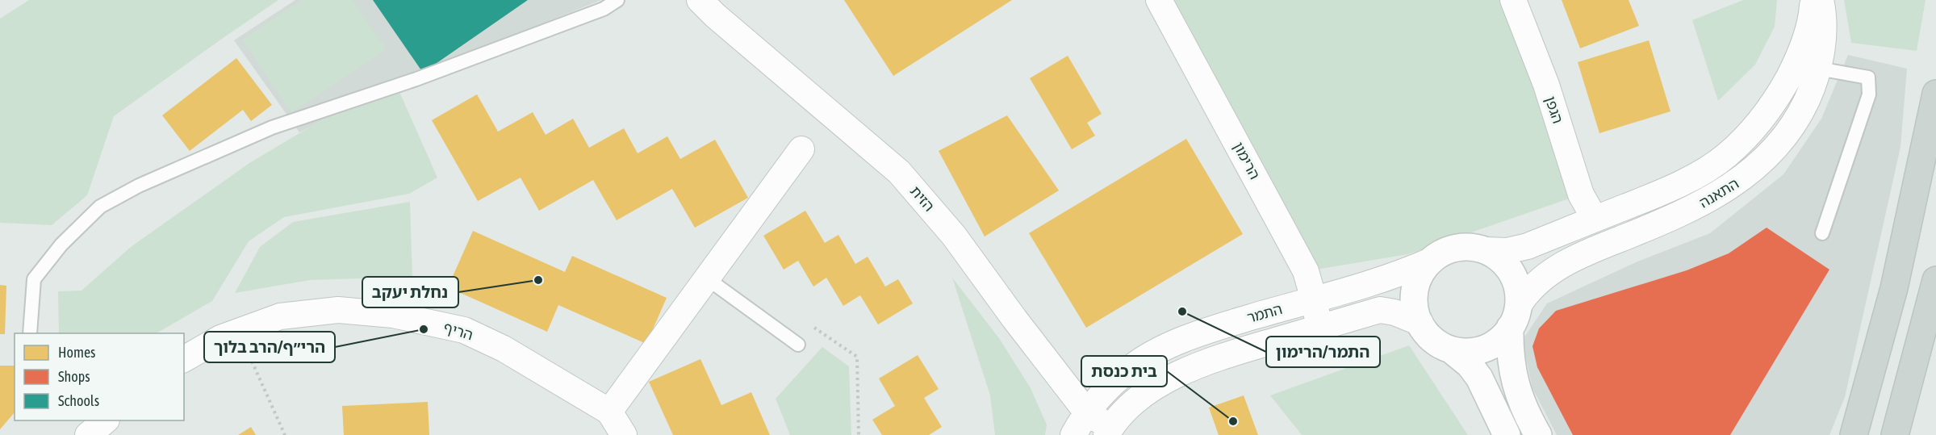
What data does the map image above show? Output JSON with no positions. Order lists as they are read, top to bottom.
{
  "streets": {
    "street": [
      "הגפן",
      "הרימון",
      "התאנה",
      "הזית",
      "התמר",
      "הריף"
    ]
  },
  "crossings": [
    ["הגפן", "התאנה"],
    ["הרימון", "התמר"],
    ["התאנה", "התמר"],
    ["הזית", "התמר"]
  ],
  "places": [
    "נחלת יעקב",
    "התמר/הרימון",
    "הרי״ף/הרב בלוך",
    "בית כנסת"
  ],
  "legend": ["Homes", "Shops", "Schools"]
}
